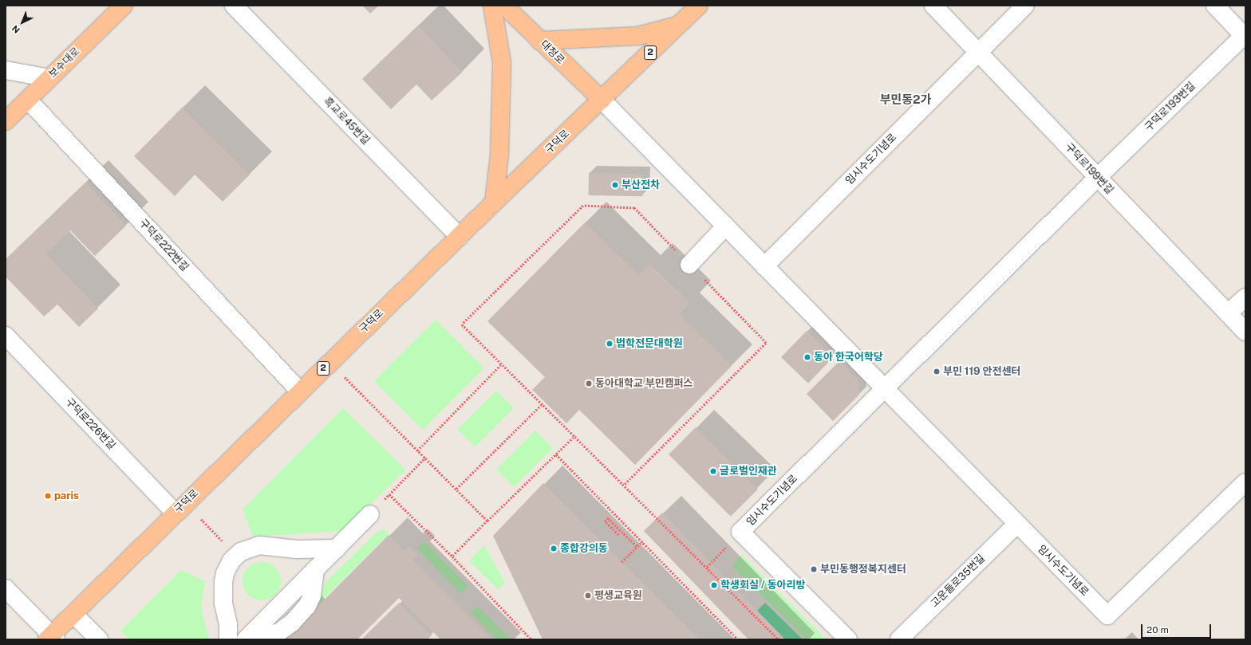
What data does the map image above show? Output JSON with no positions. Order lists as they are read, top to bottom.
{
  "streets": {
    "main road": [
      "대청로",
      "2",
      "보수대로",
      "구덕로"
    ],
    "street": [
      "구덕로193번길",
      "흑교로45번길",
      "임시수도기념로",
      "구덕로199번길",
      "구덕로222번길",
      "구덕로226번길",
      "고운들로35번길"
    ]
  },
  "crossings": [
    ["대청로", "구덕로"],
    ["보수대로", "구덕로222번길"],
    ["구덕로193번길", "임시수도기념로"],
    ["구덕로193번길", "구덕로199번길"],
    ["흑교로45번길", "구덕로"],
    ["구덕로", "구덕로222번길"],
    ["구덕로", "구덕로226번길"],
    ["임시수도기념로", "구덕로199번길"],
    ["임시수도기념로", "고운들로35번길"]
  ],
  "districts": ["부민동2가"],
  "places": [
    "부산전차",
    "법학전문대학원",
    "동아 한국어학당",
    "부민 119 안전센터",
    "동아대학교 부민캠퍼스",
    "글로벌인재관",
    "paris",
    "종합강의동",
    "부민동행정복지센터",
    "학생회실 / 동아리방",
    "평생교육원"
  ],
  "scale_bar": "20 m",
  "north": "bottom left"
}
